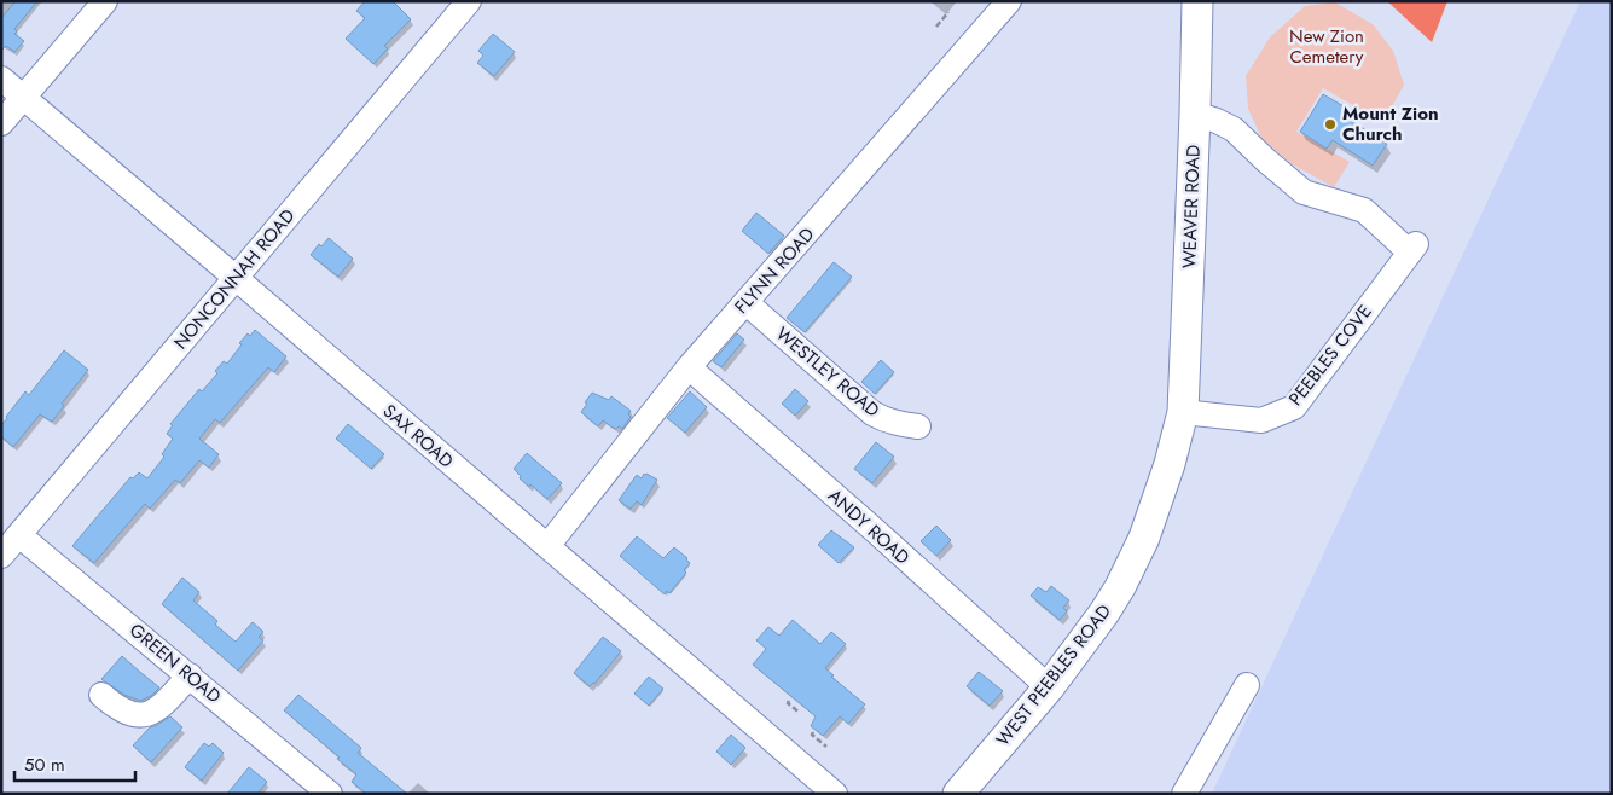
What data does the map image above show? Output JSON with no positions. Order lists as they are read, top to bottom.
{
  "streets": {
    "main road": ["WEAVER ROAD", "WEST PEEBLES ROAD"],
    "street": [
      "FLYNN ROAD",
      "NONCONNAH ROAD",
      "PEEBLES COVE",
      "WESTLEY ROAD",
      "SAX ROAD",
      "ANDY ROAD",
      "GREEN ROAD"
    ]
  },
  "crossings": [
    ["WEAVER ROAD", "PEEBLES COVE"],
    ["WEAVER ROAD", "WEST PEEBLES ROAD"],
    ["FLYNN ROAD", "WESTLEY ROAD"],
    ["FLYNN ROAD", "SAX ROAD"],
    ["FLYNN ROAD", "ANDY ROAD"],
    ["NONCONNAH ROAD", "SAX ROAD"],
    ["NONCONNAH ROAD", "GREEN ROAD"],
    ["PEEBLES COVE", "WEST PEEBLES ROAD"],
    ["ANDY ROAD", "WEST PEEBLES ROAD"]
  ],
  "parks": ["New Zion Cemetery"],
  "places": ["Mount Zion Church"],
  "scale_bar": "50 m"
}
